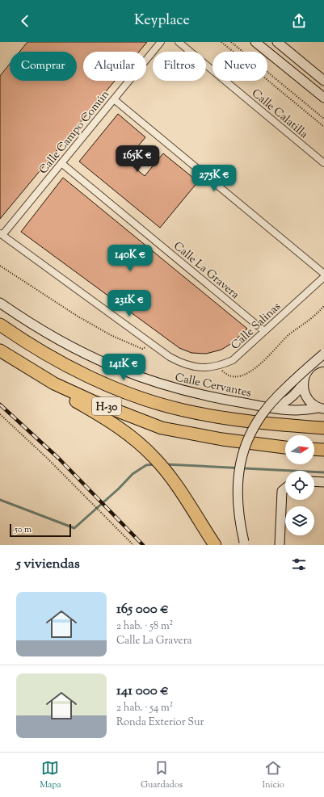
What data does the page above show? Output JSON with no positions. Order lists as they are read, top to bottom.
{
  "streets": {
    "highway": ["H-30"],
    "street": [
      "Calle Calatilla",
      "Calle Campo Común",
      "Calle La Gravera",
      "Calle Salinas",
      "Calle Cervantes"
    ]
  },
  "crossings": [
    ["Calle Campo Común", "Calle La Gravera"],
    ["Calle Campo Común", "Calle Salinas"],
    ["Calle La Gravera", "Calle Salinas"]
  ],
  "scale_bar": "50 m",
  "north": "right",
  "page": {
    "header": "Keyplace",
    "chip": [
      "Comprar",
      "Alquilar",
      "Filtros",
      "Nuevo"
    ],
    "price": [
      "165K €",
      "275K €",
      "140K €",
      "231K €",
      "141K €"
    ],
    "scale": "50 m",
    "heading": "5 viviendas",
    "list": [
      {
        "name": "165 000 €",
        "note": "2 hab. · 58 m² · Calle La Gravera"
      },
      {
        "name": "141 000 €",
        "note": "2 hab. · 54 m² · Ronda Exterior Sur"
      }
    ],
    "tabs": ["Mapa", "Guardados", "Inicio"]
  }
}
